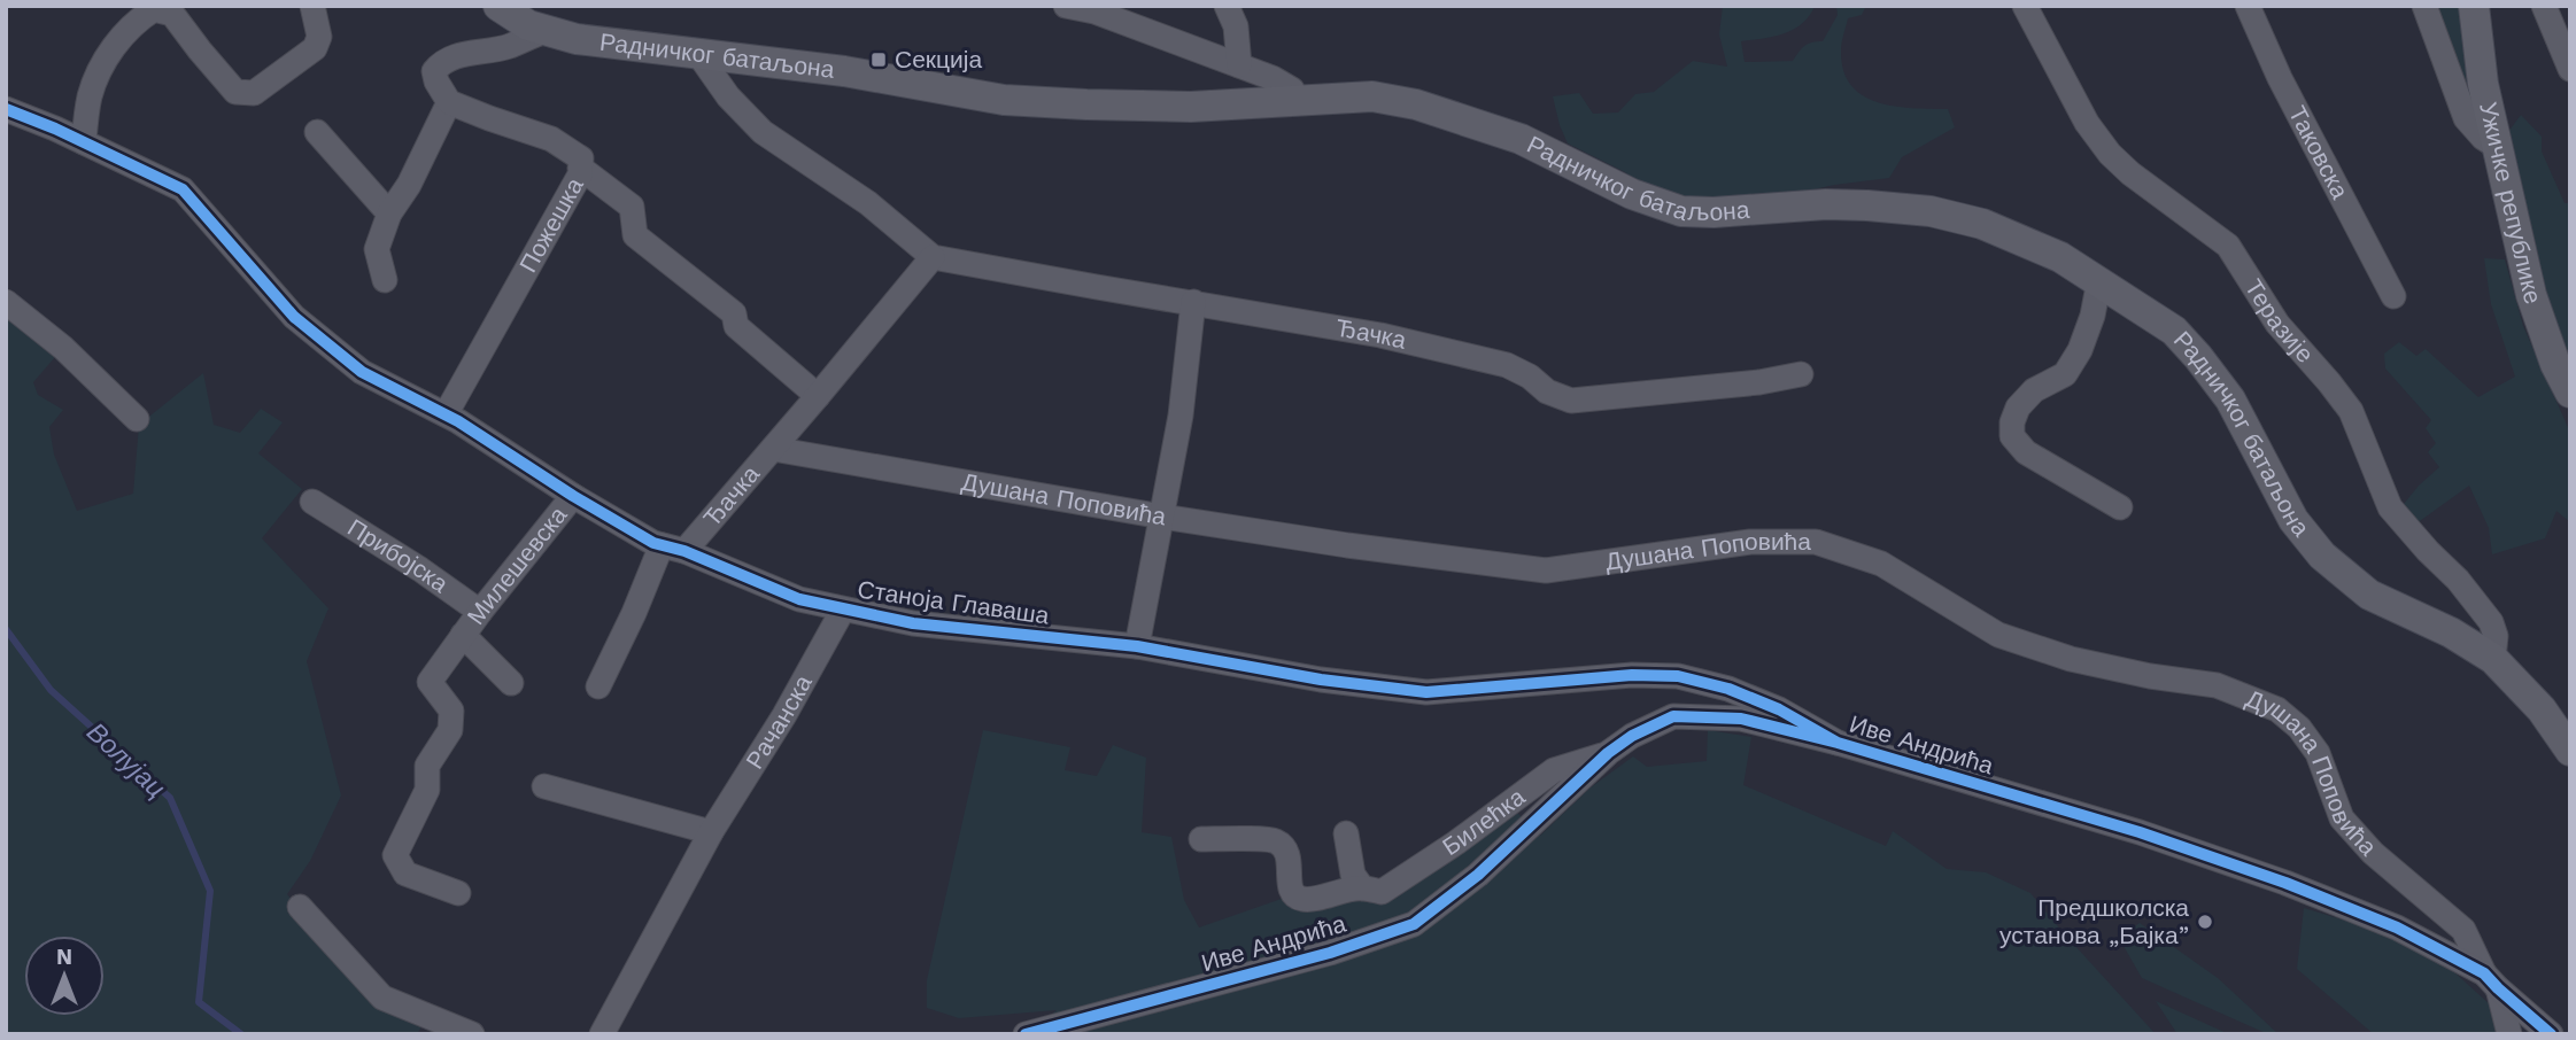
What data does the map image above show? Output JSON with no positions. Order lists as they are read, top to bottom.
{
  "streets": {
    "main road": ["Радничког батаљона", "Ужичке републике"],
    "street": [
      "Таковска",
      "Пожешка",
      "Теразије",
      "Ђачка",
      "Душана Поповића",
      "Прибојска",
      "Милешевска",
      "Станоја Главаша",
      "Рачанска",
      "Иве Андрића",
      "Билећка"
    ]
  },
  "crossings": [
    ["Радничког батаљона", "Теразије"],
    ["Радничког батаљона", "Ђачка"],
    ["Пожешка", "Станоја Главаша"],
    ["Ђачка", "Душана Поповића"],
    ["Ђачка", "Станоја Главаша"],
    ["Душана Поповића", "Иве Андрића"],
    ["Прибојска", "Милешевска"],
    ["Милешевска", "Станоја Главаша"],
    ["Станоја Главаша", "Рачанска"],
    ["Станоја Главаша", "Иве Андрића"],
    ["Иве Андрића", "Билећка"]
  ],
  "water": ["Волујац"],
  "places": {
    "transit": ["Секција"],
    "other": ["Предшколска установа „Бајка”"]
  },
  "north": "top"
}
